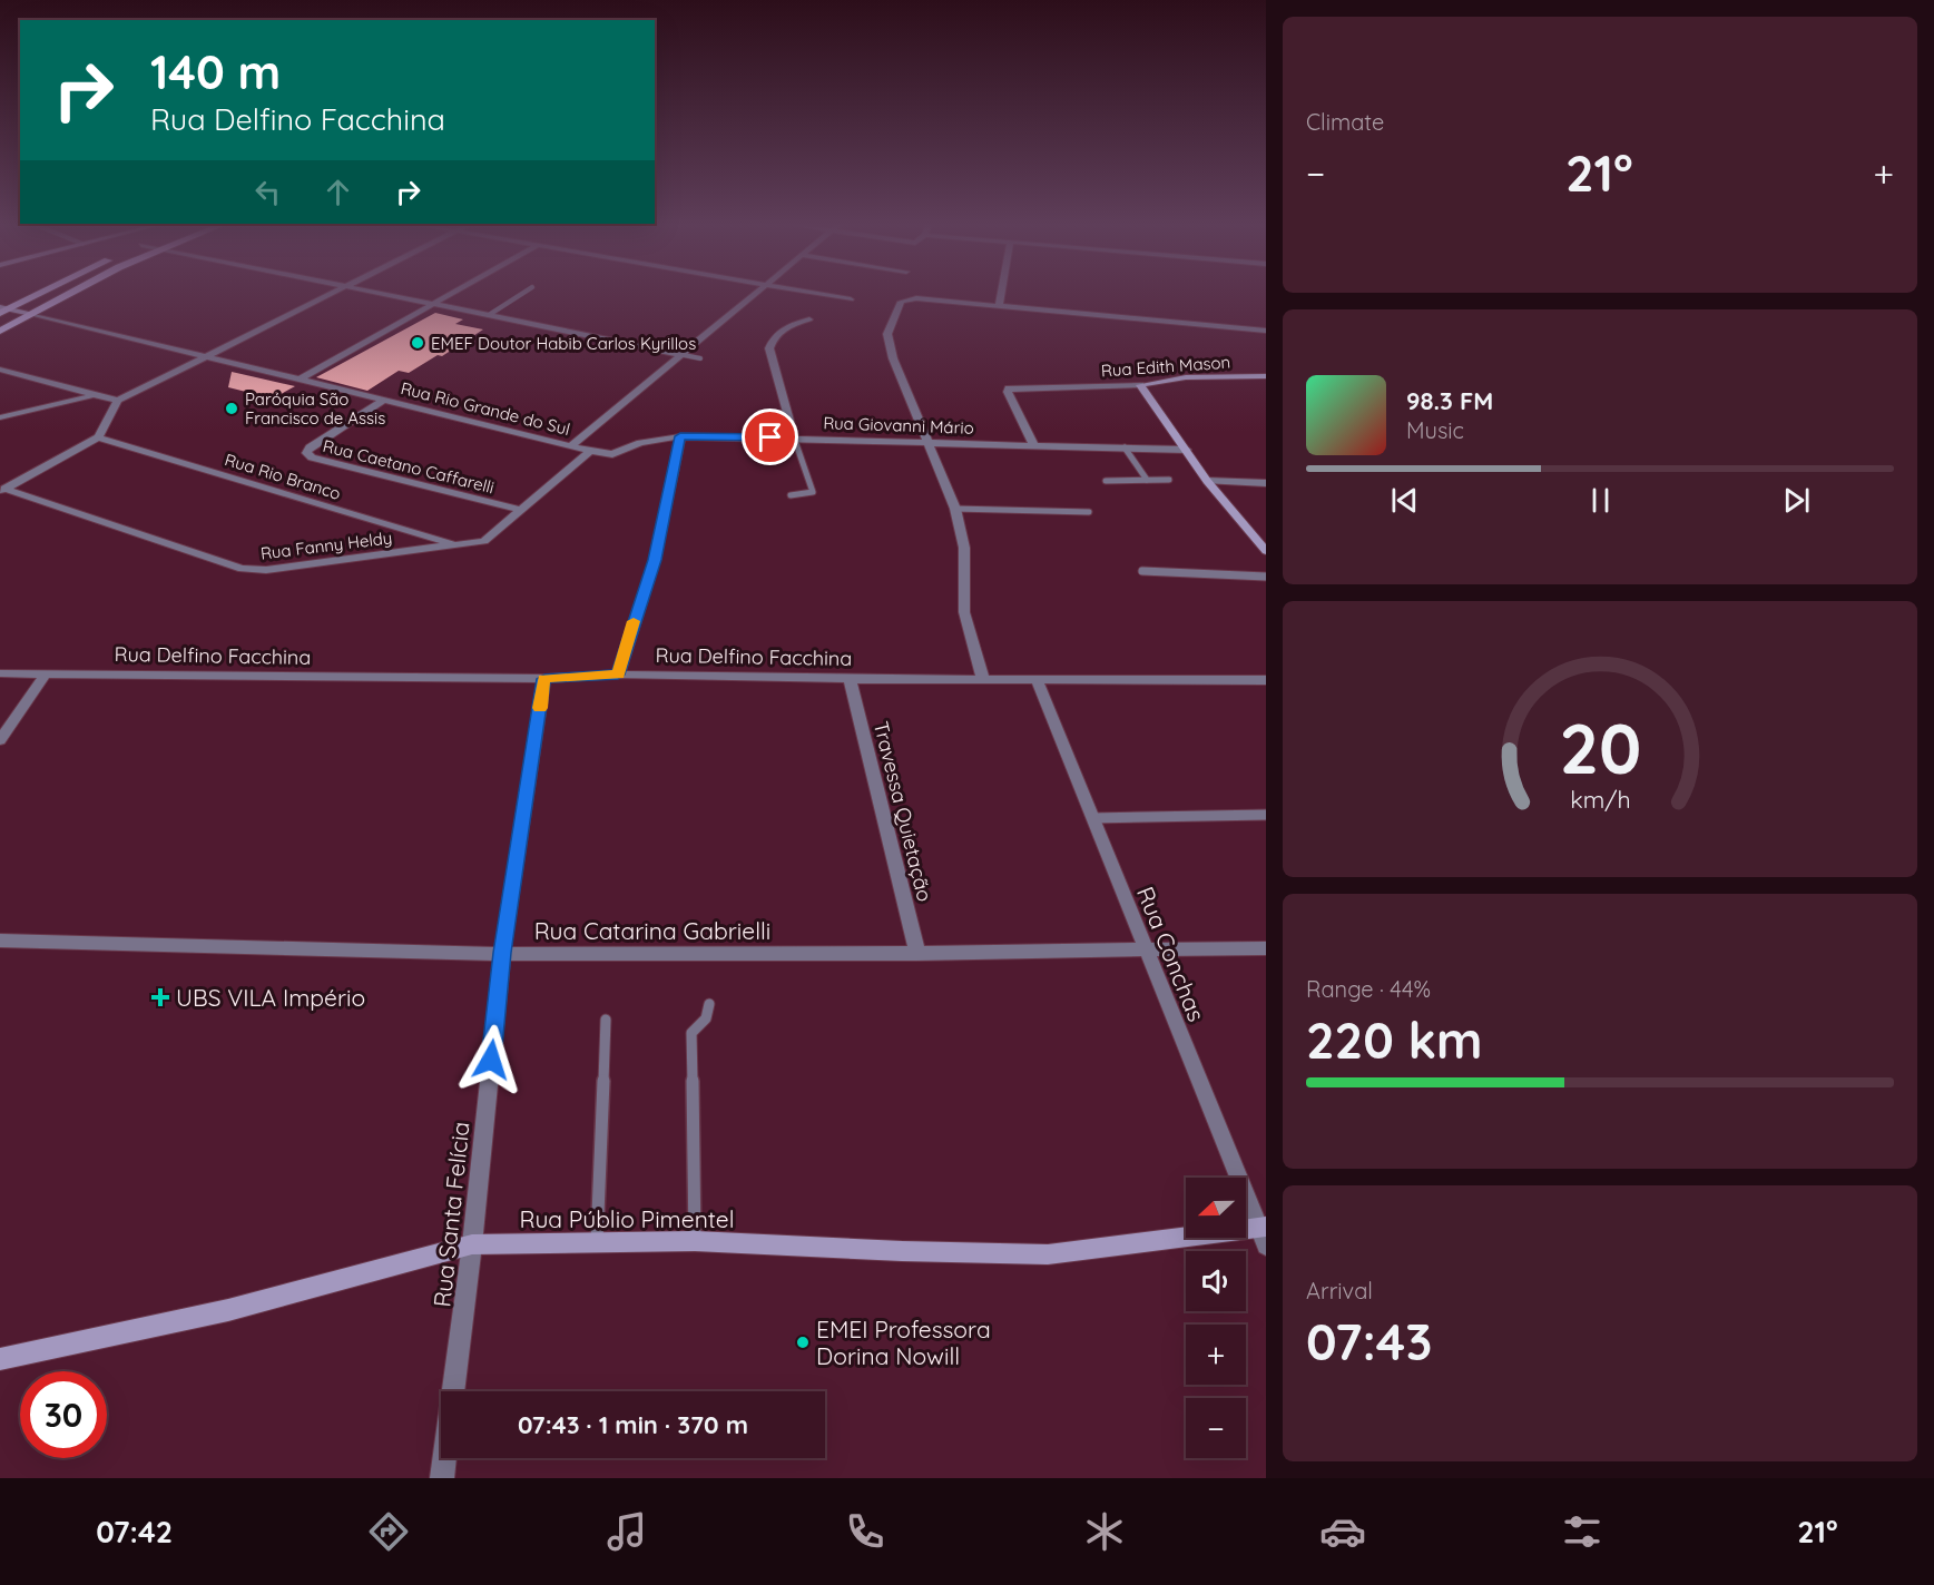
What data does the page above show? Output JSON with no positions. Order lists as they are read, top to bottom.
{
  "streets": {
    "street": [
      "Rua Edith Mason",
      "Rua Rio Grande do Sul",
      "Rua Giovanni Mário",
      "Rua Caetano Caffarelli",
      "Rua Rio Branco",
      "Rua Fanny Heldy",
      "Rua Delfino Facchina",
      "Travessa Quietação",
      "Rua Catarina Gabrielli",
      "Rua Conchas",
      "Rua Santa Felícia",
      "Rua Públio Pimentel"
    ]
  },
  "crossings": [
    ["Rua Edith Mason", "Rua Giovanni Mário"],
    ["Rua Rio Grande do Sul", "Rua Giovanni Mário"],
    ["Rua Rio Grande do Sul", "Rua Caetano Caffarelli"],
    ["Rua Rio Grande do Sul", "Rua Fanny Heldy"],
    ["Rua Caetano Caffarelli", "Rua Fanny Heldy"],
    ["Rua Rio Branco", "Rua Fanny Heldy"],
    ["Rua Delfino Facchina", "Travessa Quietação"],
    ["Rua Delfino Facchina", "Rua Conchas"],
    ["Rua Delfino Facchina", "Rua Santa Felícia"],
    ["Travessa Quietação", "Rua Catarina Gabrielli"],
    ["Rua Catarina Gabrielli", "Rua Conchas"],
    ["Rua Catarina Gabrielli", "Rua Santa Felícia"],
    ["Rua Conchas", "Rua Públio Pimentel"],
    ["Rua Santa Felícia", "Rua Públio Pimentel"]
  ],
  "places": {
    "other": ["EMEF Doutor Habib Carlos Kyrillos", "Paróquia São Francisco de Assis", "EMEI Professora Dorina Nowill"],
    "health": ["UBS VILA Império"]
  },
  "north": "left",
  "page": {
    "tile": [
      "Climate",
      ["Range · 44%", "220 km"],
      ["Arrival", "07:43"]
    ],
    "turn": ["140 m", "Rua Delfino Facchina"],
    "heat": ["−", "21°", "+"],
    "song": ["98.3 FM", "Music"],
    "map_buttons": ["+", "−"],
    "limit": "30",
    "trip": "07:43 · 1 min · 370 m",
    "tabs": ["07:42", "21°"],
    "gauge": ["20", "km/h"]
  }
}
